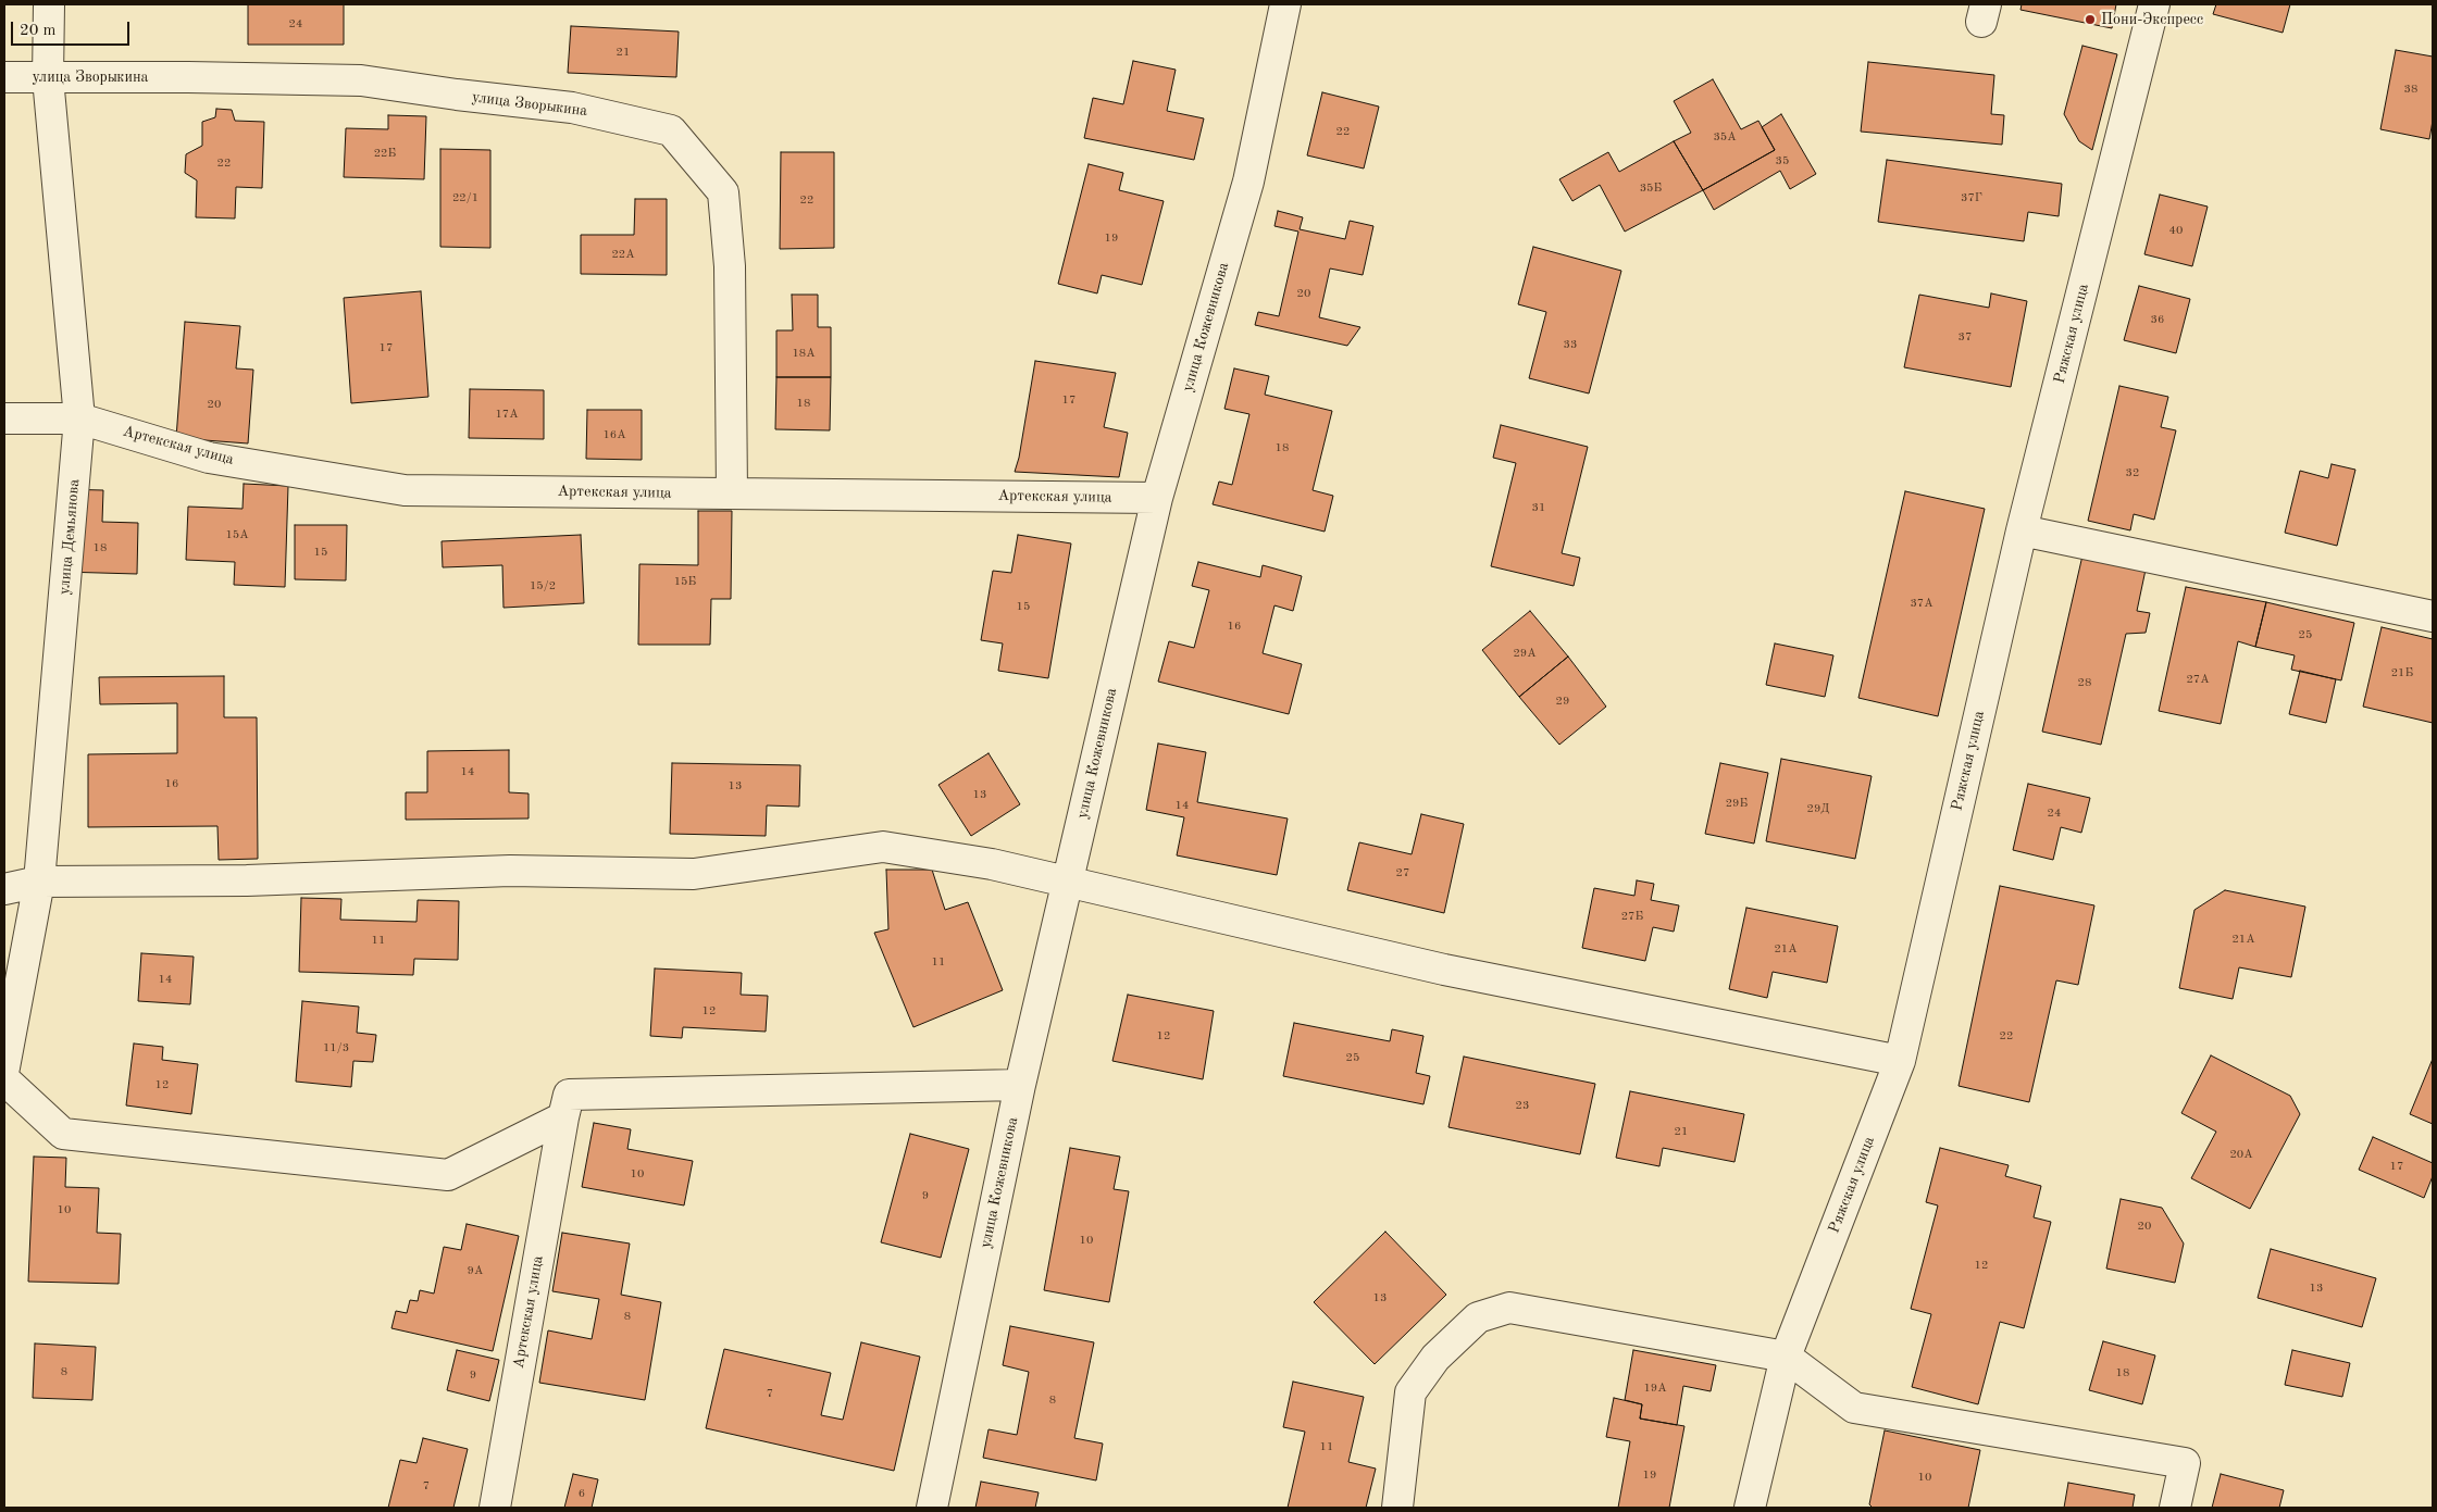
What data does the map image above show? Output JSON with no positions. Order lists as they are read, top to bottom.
{
  "streets": {
    "street": [
      "улица Зворыкина",
      "улица Кожевникова",
      "Ряжская улица",
      "Артекская улица",
      "улица Демьянова"
    ]
  },
  "crossings": [
    ["улица Зворыкина", "Артекская улица"],
    ["улица Зворыкина", "улица Демьянова"],
    ["улица Кожевникова", "Артекская улица"],
    ["Артекская улица", "улица Демьянова"]
  ],
  "places": ["Пони-Экспресс"],
  "house_numbers": [
    "24",
    "21",
    "38",
    "22",
    "35А",
    "22Б",
    "35",
    "22",
    "35Б",
    "22/1",
    "37Г",
    "22",
    "40",
    "19",
    "22А",
    "20",
    "36",
    "37",
    "33",
    "17",
    "18А",
    "17",
    "18",
    "20",
    "17А",
    "16А",
    "18",
    "32",
    "31",
    "15А",
    "18",
    "15",
    "15Б",
    "15/2",
    "37А",
    "15",
    "16",
    "25",
    "29А",
    "21Б",
    "27А",
    "28",
    "29",
    "14",
    "16",
    "13",
    "13",
    "29Б",
    "14",
    "29Д",
    "24",
    "27",
    "27Б",
    "21А",
    "11",
    "21А",
    "11",
    "14",
    "12",
    "12",
    "22",
    "11/3",
    "25",
    "12",
    "23",
    "21",
    "20А",
    "17",
    "10",
    "9",
    "10",
    "20",
    "10",
    "12",
    "9А",
    "13",
    "13",
    "8",
    "8",
    "18",
    "9",
    "19А",
    "7",
    "8",
    "11",
    "19",
    "10",
    "7",
    "6"
  ],
  "scale_bar": "20 m"
}
